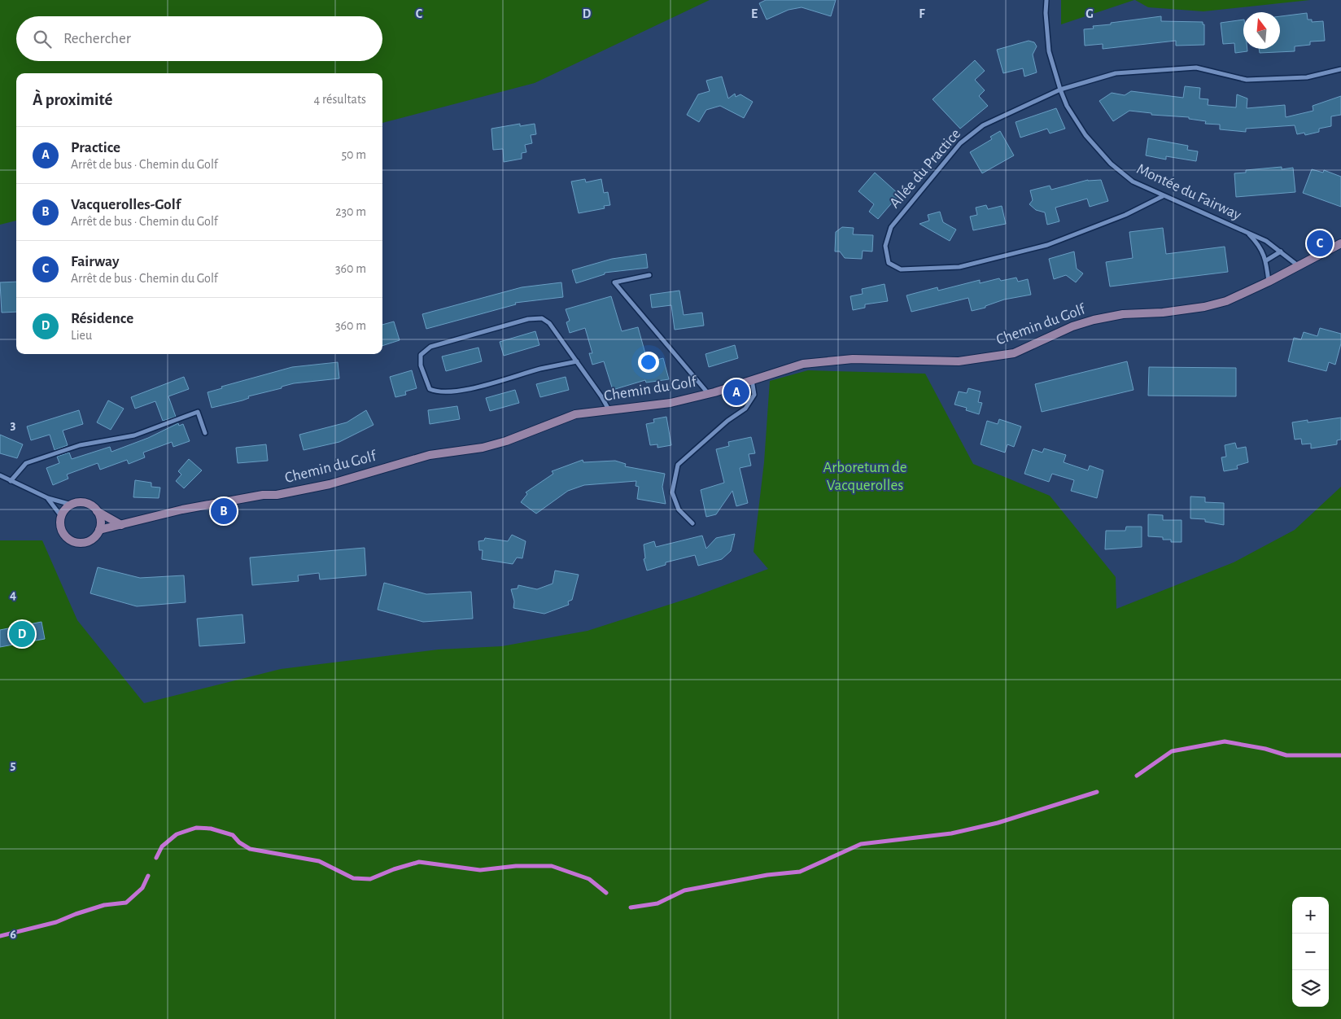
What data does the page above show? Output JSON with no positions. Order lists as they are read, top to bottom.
{
  "streets": {
    "street": ["Allée du Practice", "Montée du Fairway", "Chemin du Golf"]
  },
  "crossings": [
    ["Allée du Practice", "Montée du Fairway"],
    ["Montée du Fairway", "Chemin du Golf"]
  ],
  "parks": ["Arboretum de Vacquerolles"],
  "north": "top",
  "page": {
    "search": "Rechercher",
    "heading": ["À proximité", "4 résultats"],
    "list": [
      {
        "mark": "A",
        "name": "Practice",
        "note": "Arrêt de bus · Chemin du Golf",
        "value": "50 m"
      },
      {
        "mark": "B",
        "name": "Vacquerolles-Golf",
        "note": "Arrêt de bus · Chemin du Golf",
        "value": "230 m"
      },
      {
        "mark": "C",
        "name": "Fairway",
        "note": "Arrêt de bus · Chemin du Golf",
        "value": "360 m"
      },
      {
        "mark": "D",
        "name": "Résidence",
        "note": "Lieu",
        "value": "360 m"
      }
    ],
    "pins": [
      "C",
      "A",
      "B",
      "D"
    ],
    "map_buttons": ["+", "−"]
  },
  "grid": {
    "columns": [
      "C",
      "D",
      "E",
      "F",
      "G"
    ],
    "rows": [
      "3",
      "4",
      "5",
      "6"
    ]
  }
}
